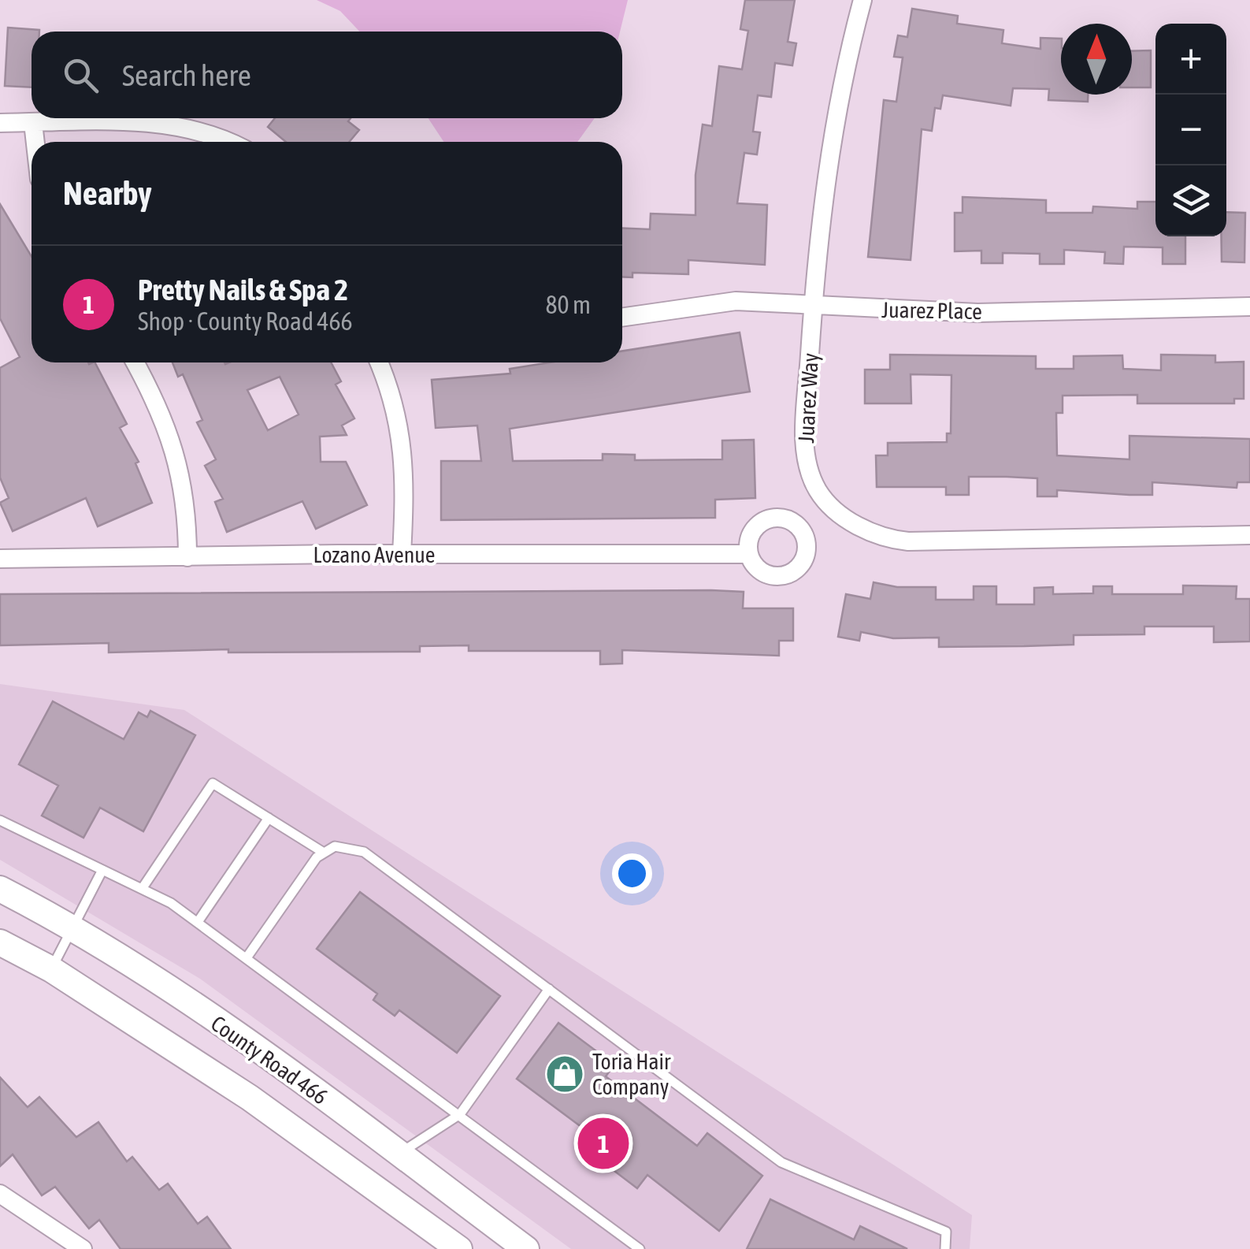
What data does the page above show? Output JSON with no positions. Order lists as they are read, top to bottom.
{
  "streets": {
    "main road": ["County Road 466"],
    "street": ["Juarez Place", "Juarez Way", "Lozano Avenue"]
  },
  "crossings": [
    ["Juarez Place", "Juarez Way"]
  ],
  "places": {
    "shop": ["Toria Hair Company"]
  },
  "north": "top",
  "page": {
    "map_buttons": ["+", "−"],
    "search": "Search here",
    "heading": "Nearby",
    "list": [
      {
        "mark": "1",
        "name": "Pretty Nails & Spa 2",
        "note": "Shop · County Road 466",
        "value": "80 m"
      }
    ],
    "pins": "1"
  }
}
